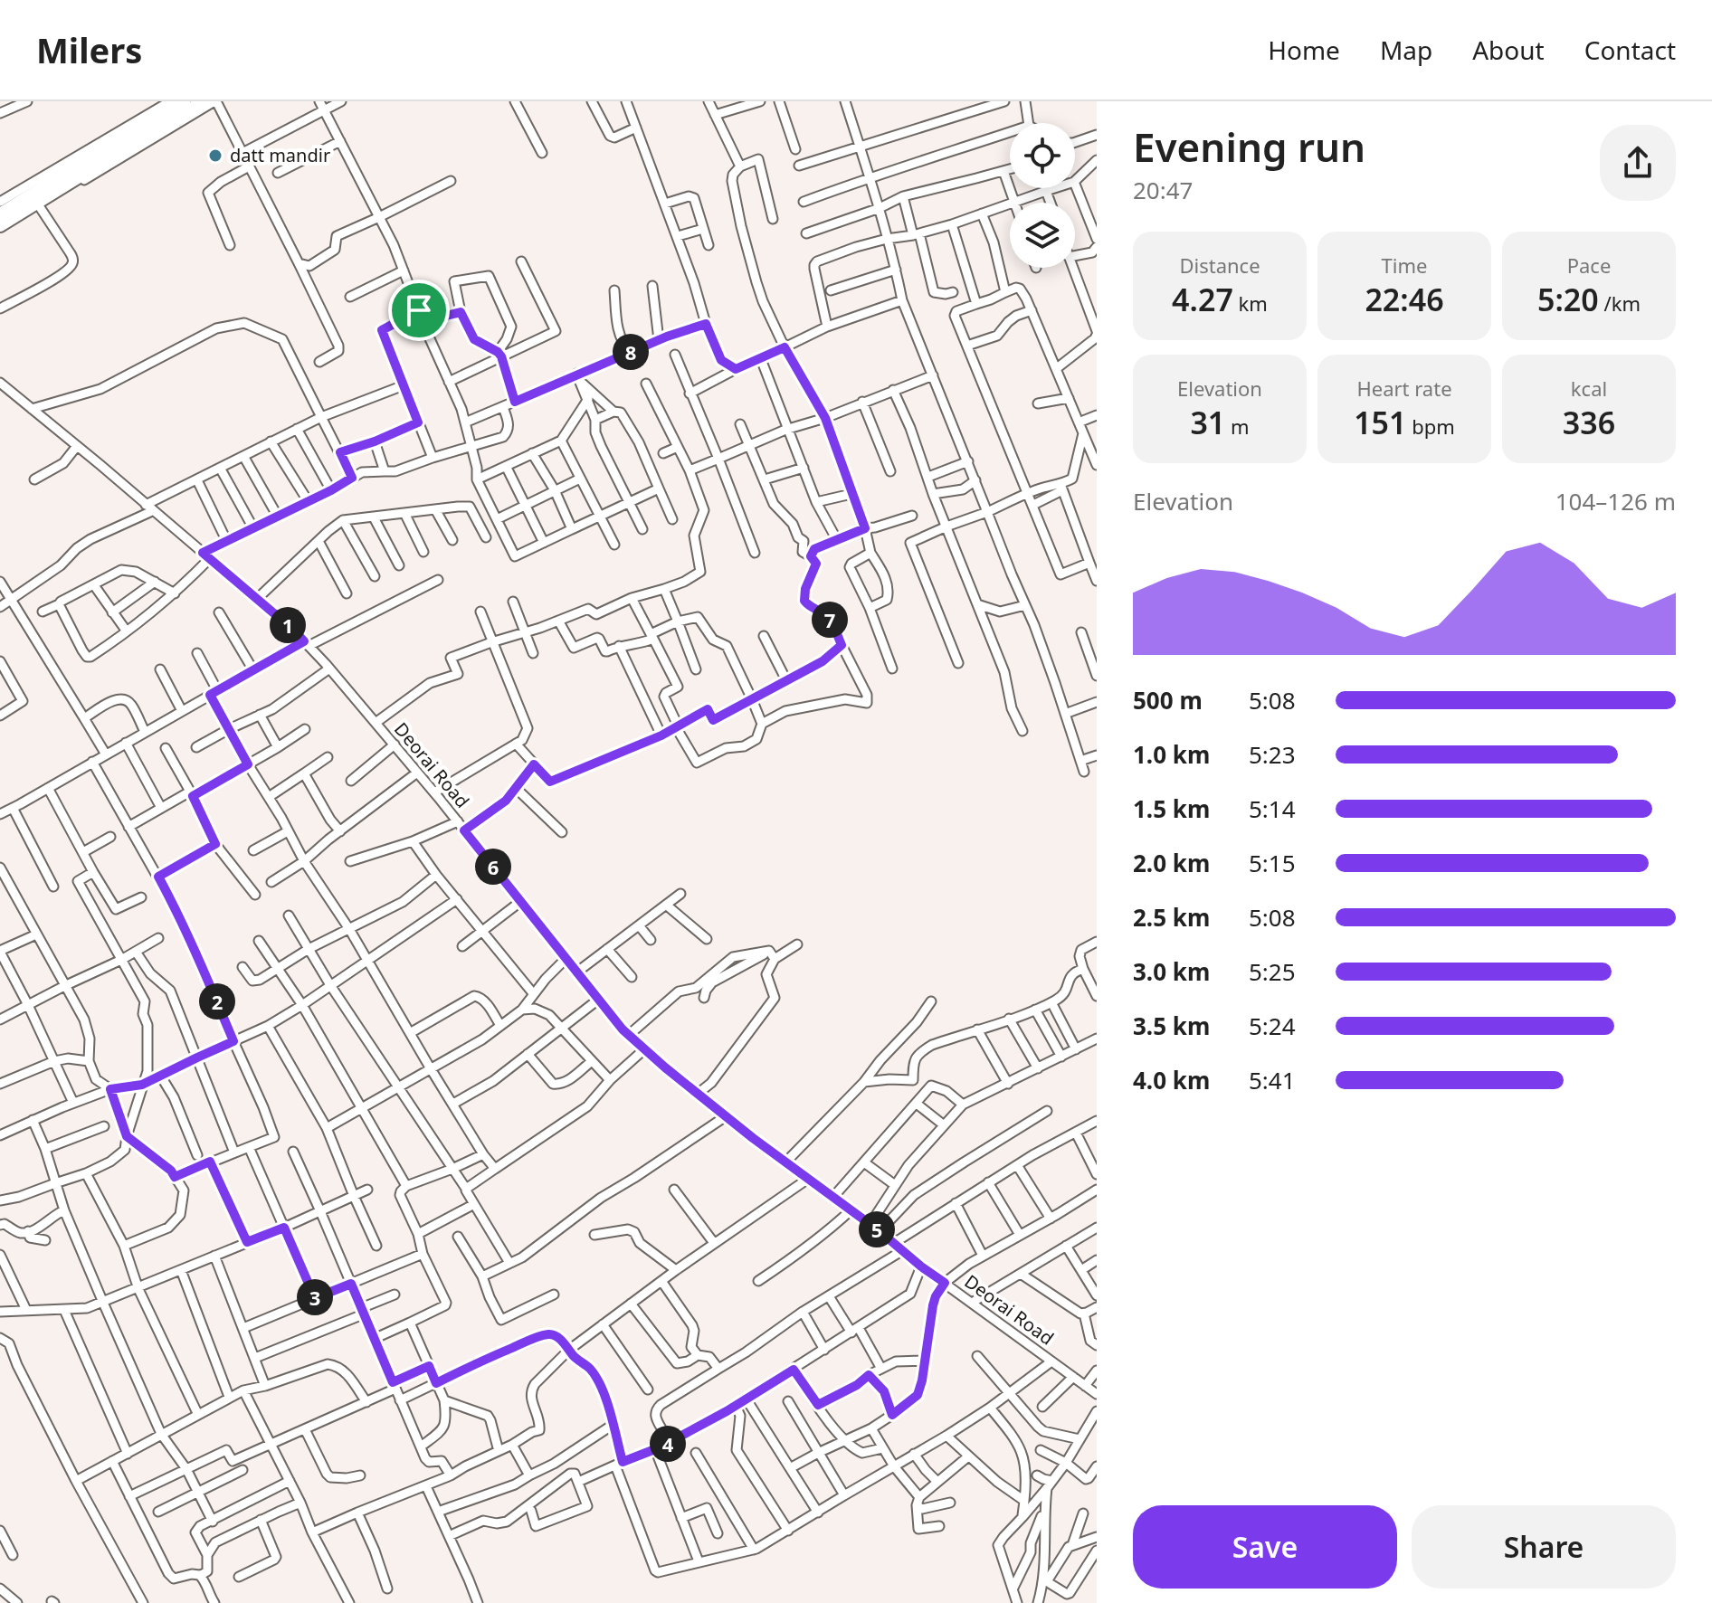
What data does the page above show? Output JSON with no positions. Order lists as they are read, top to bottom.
{
  "streets": {
    "street": ["Deorai Road"]
  },
  "places": ["datt mandir"],
  "page": {
    "header": "Milers",
    "nav": [
      "Home",
      "Map",
      "About",
      "Contact"
    ],
    "heading": ["Evening run", "20:47"],
    "stats": [
      ["Distance", "4.27 km"],
      ["Time", "22:46"],
      ["Pace", "5:20 /km"],
      ["Elevation", "31 m"],
      ["Heart rate", "151 bpm"],
      ["kcal", "336"]
    ],
    "pins": [
      "8",
      "7",
      "1",
      "6",
      "2",
      "5",
      "3",
      "4"
    ],
    "chart": ["Elevation", "104–126 m"],
    "list": [
      {
        "name": "500 m",
        "note": "5:08"
      },
      {
        "name": "1.0 km",
        "note": "5:23"
      },
      {
        "name": "1.5 km",
        "note": "5:14"
      },
      {
        "name": "2.0 km",
        "note": "5:15"
      },
      {
        "name": "2.5 km",
        "note": "5:08"
      },
      {
        "name": "3.0 km",
        "note": "5:25"
      },
      {
        "name": "3.5 km",
        "note": "5:24"
      },
      {
        "name": "4.0 km",
        "note": "5:41"
      }
    ],
    "buttons": ["Save", "Share"]
  }
}
